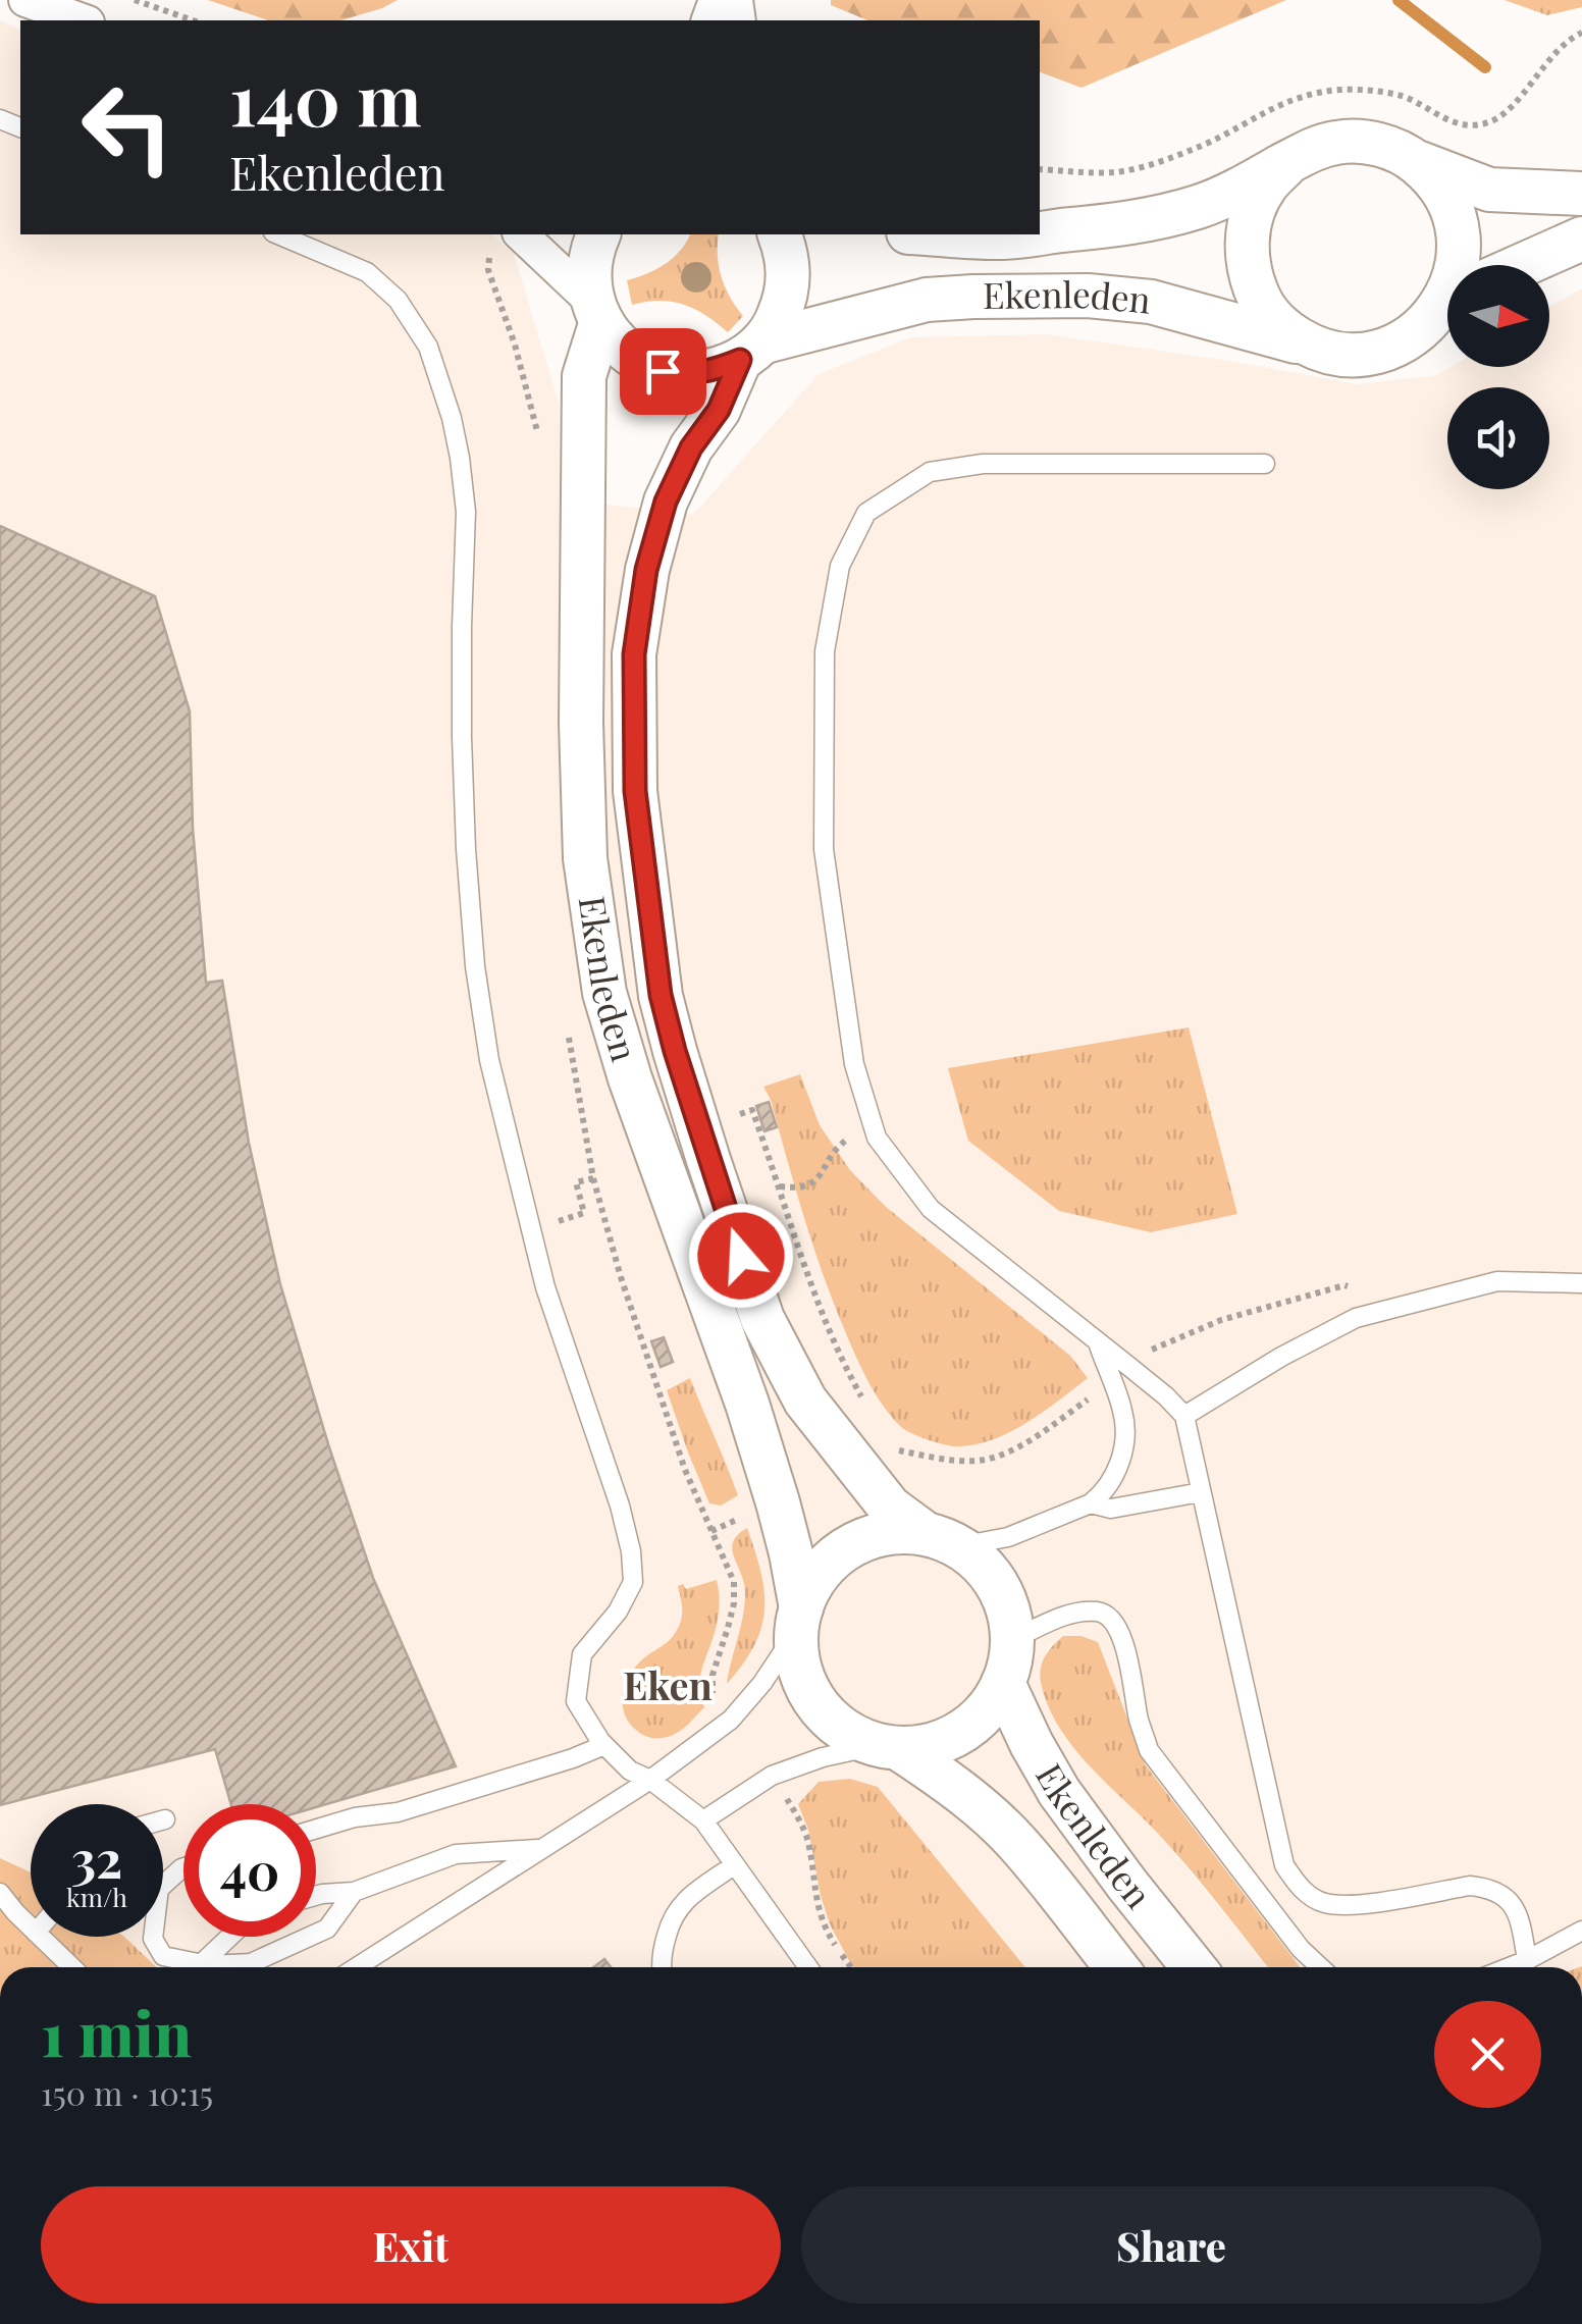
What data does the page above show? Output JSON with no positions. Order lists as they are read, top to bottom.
{
  "streets": {
    "street": ["Ekenleden"]
  },
  "districts": ["Eken"],
  "north": "right",
  "page": {
    "turn": ["140 m", "Ekenleden"],
    "speed": "32 km/h",
    "limit": "40",
    "heading": ["1 min", "150 m · 10:15"],
    "buttons": ["Exit", "Share"]
  }
}
